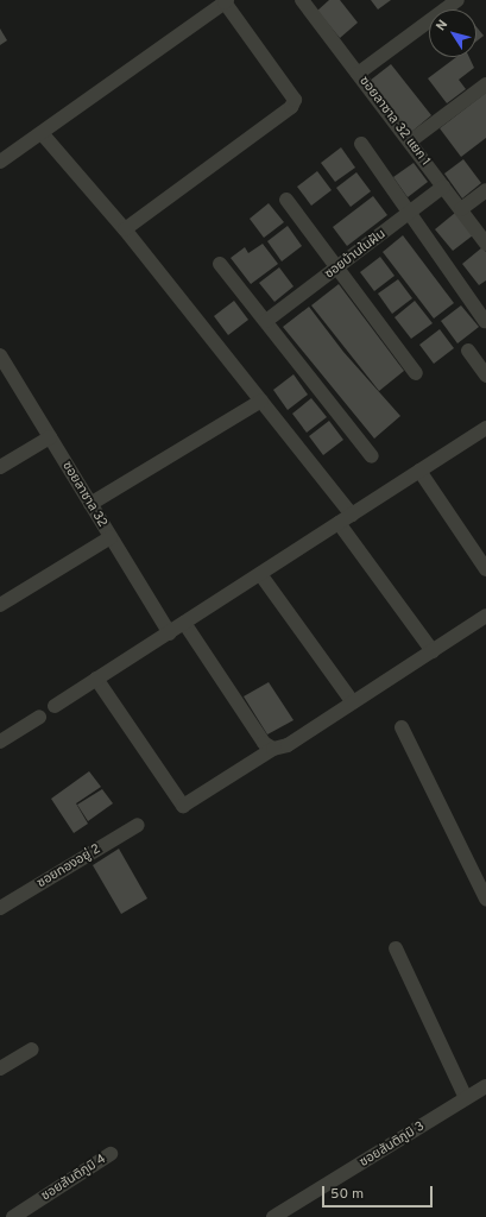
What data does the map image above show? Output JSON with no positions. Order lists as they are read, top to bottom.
{
  "streets": {
    "street": [
      "ซอยลาซาล 32 แยก 1",
      "ซอยบ้านในฝัน",
      "ซอยลาซาล 32",
      "ซอยทองอยู่ 2",
      "ซอยสันติภูมิ 3",
      "ซอยสันติภูมิ 4"
    ]
  },
  "crossings": [
    ["ซอยลาซาล 32 แยก 1", "ซอยบ้านในฝัน"]
  ],
  "scale_bar": "50 m",
  "north": "top left"
}
